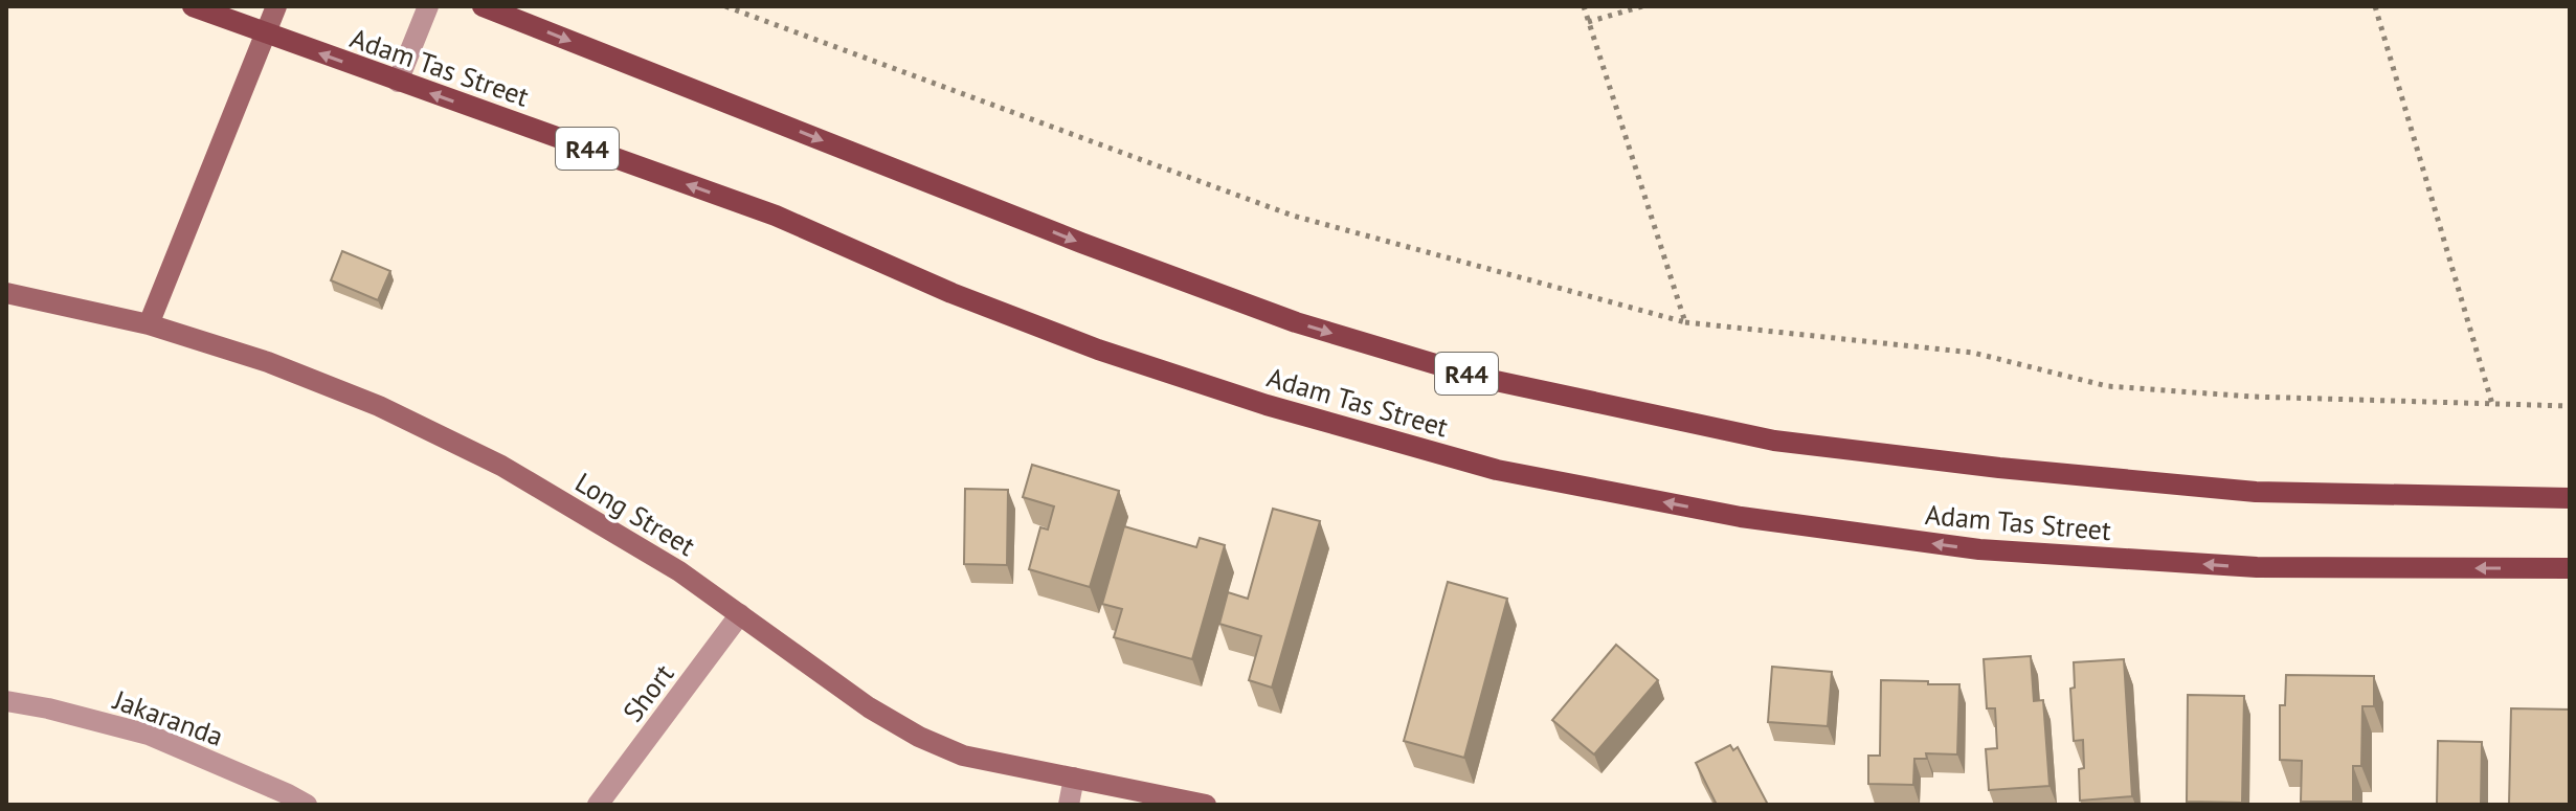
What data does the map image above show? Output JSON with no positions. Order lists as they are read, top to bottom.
{
  "streets": {
    "main road": ["Adam Tas Street", "R44"],
    "street": ["Long Street", "Short", "Jakaranda"]
  },
  "crossings": [
    ["Long Street", "Short"]
  ]
}
